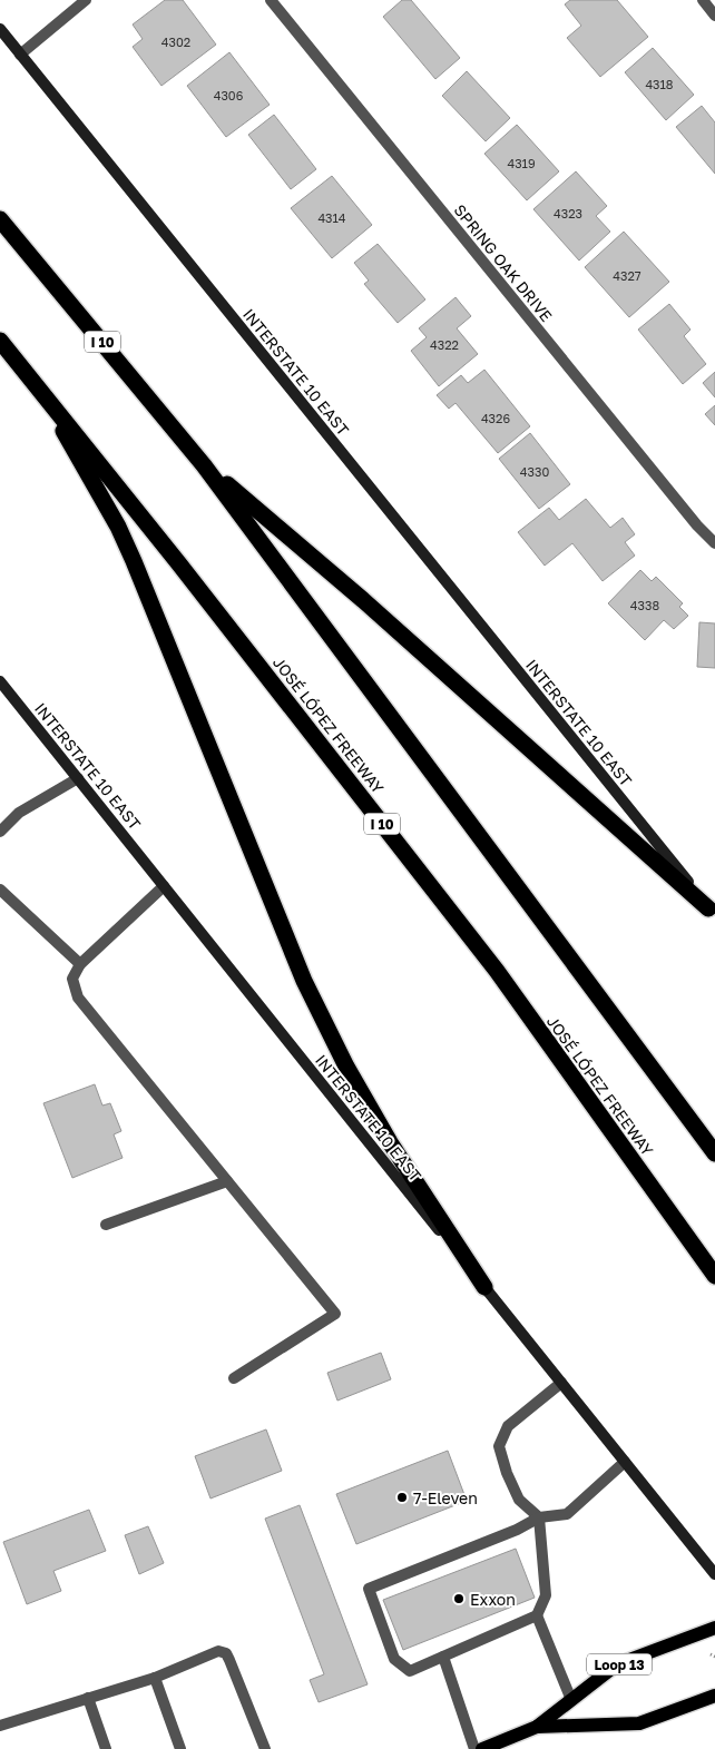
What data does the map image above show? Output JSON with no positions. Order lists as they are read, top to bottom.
{
  "streets": {
    "highway": ["I 10", "JOSÉ LÓPEZ FREEWAY"],
    "main road": ["INTERSTATE 10 EAST", "Loop 13"],
    "street": ["SPRING OAK DRIVE"]
  },
  "places": ["7-Eleven", "Exxon"],
  "house_numbers": [
    "4302",
    "4318",
    "4306",
    "4319",
    "4323",
    "4314",
    "4327",
    "4322",
    "4326",
    "4330",
    "4338"
  ]
}
